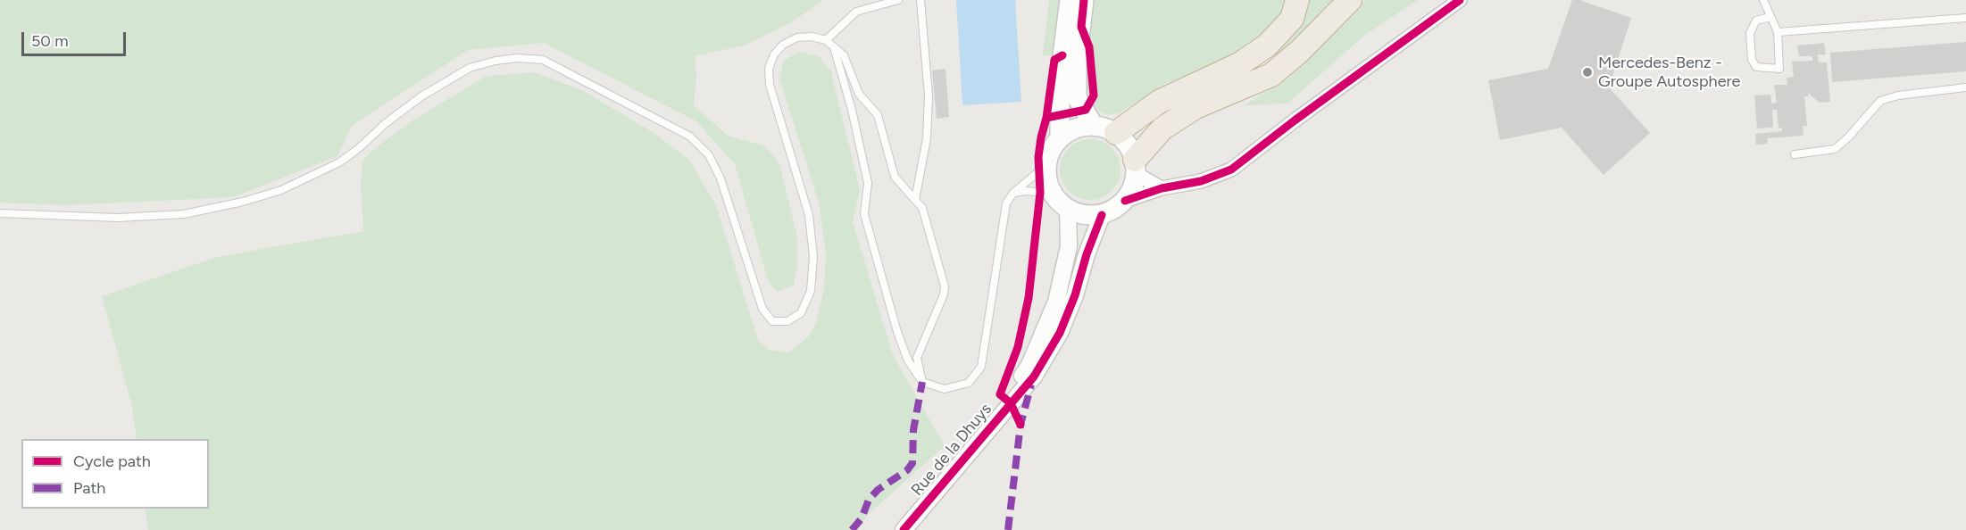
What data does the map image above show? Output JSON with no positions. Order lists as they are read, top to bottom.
{
  "streets": {
    "street": ["Rue de la Dhuys"]
  },
  "places": ["Mercedes-Benz - Groupe Autosphere"],
  "legend": ["Cycle path", "Path"],
  "scale_bar": "50 m"
}
